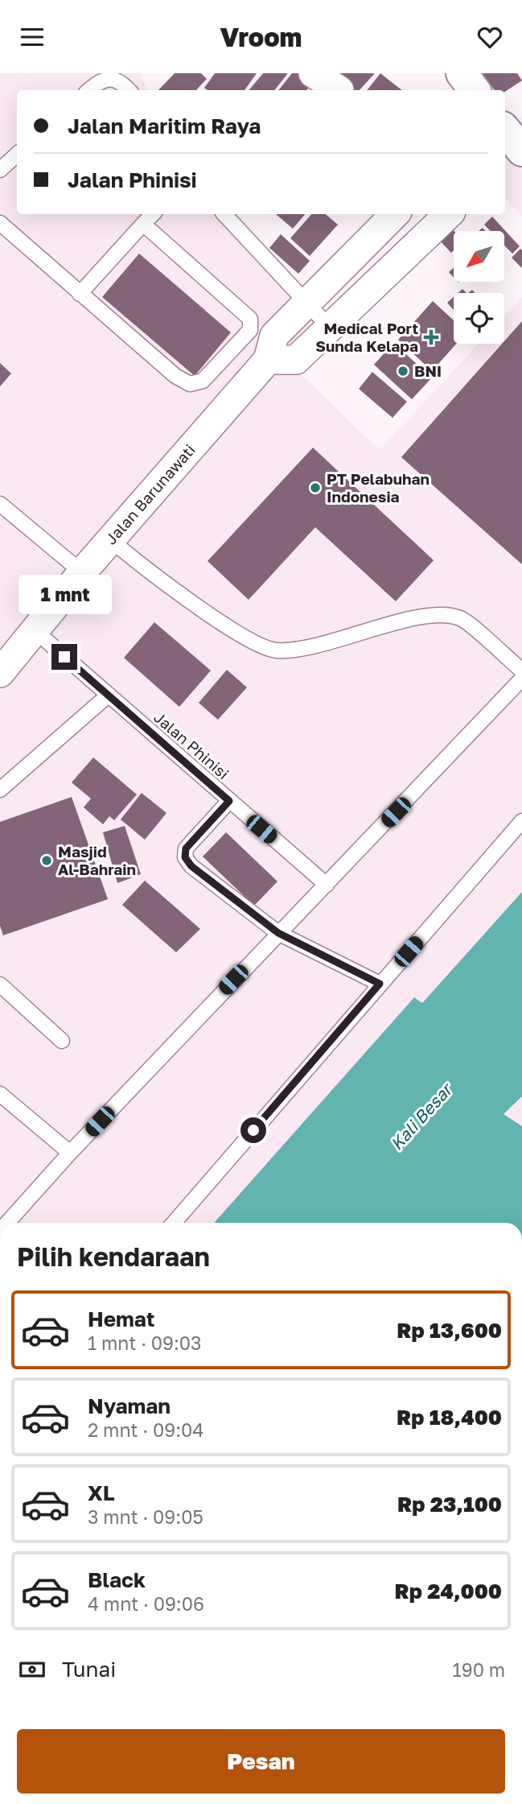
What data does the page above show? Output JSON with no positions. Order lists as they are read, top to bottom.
{
  "streets": {
    "street": ["Jalan Barunawati"],
    "lane": ["Jalan Phinisi"]
  },
  "crossings": [
    ["Jalan Barunawati", "Jalan Phinisi"]
  ],
  "water": ["Kali Besar"],
  "places": {
    "health": ["Medical Port Sunda Kelapa"],
    "other": ["BNI", "PT Pelabuhan Indonesia", "Masjid Al-Bahrain"]
  },
  "north": "bottom left",
  "page": {
    "header": "Vroom",
    "banner": ["Jalan Maritim Raya", "Jalan Phinisi"],
    "bubble": "1 mnt",
    "heading": "Pilih kendaraan",
    "list": [
      {
        "name": "Hemat",
        "note": "1 mnt · 09:03",
        "value": "Rp 13,600"
      },
      {
        "name": "Nyaman",
        "note": "2 mnt · 09:04",
        "value": "Rp 18,400"
      },
      {
        "name": "XL",
        "note": "3 mnt · 09:05",
        "value": "Rp 23,100"
      },
      {
        "name": "Black",
        "note": "4 mnt · 09:06",
        "value": "Rp 24,000"
      }
    ],
    "pay": ["Tunai", "190 m"],
    "buttons": "Pesan"
  }
}
